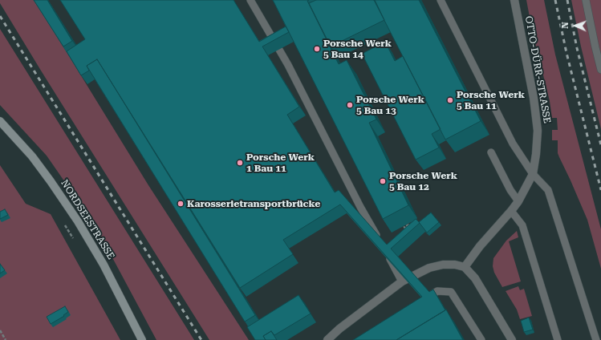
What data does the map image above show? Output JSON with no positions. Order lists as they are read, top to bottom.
{
  "streets": {
    "main road": ["NORDSEESTRASSE"],
    "street": ["OTTO-DÜRR-STRASSE"]
  },
  "places": [
    "Porsche Werk 5 Bau 14",
    "Porsche Werk 5 Bau 11",
    "Porsche Werk 5 Bau 13",
    "Porsche Werk 1 Bau 11",
    "Porsche Werk 5 Bau 12",
    "Karosserietransportbrücke"
  ],
  "north": "left"
}
